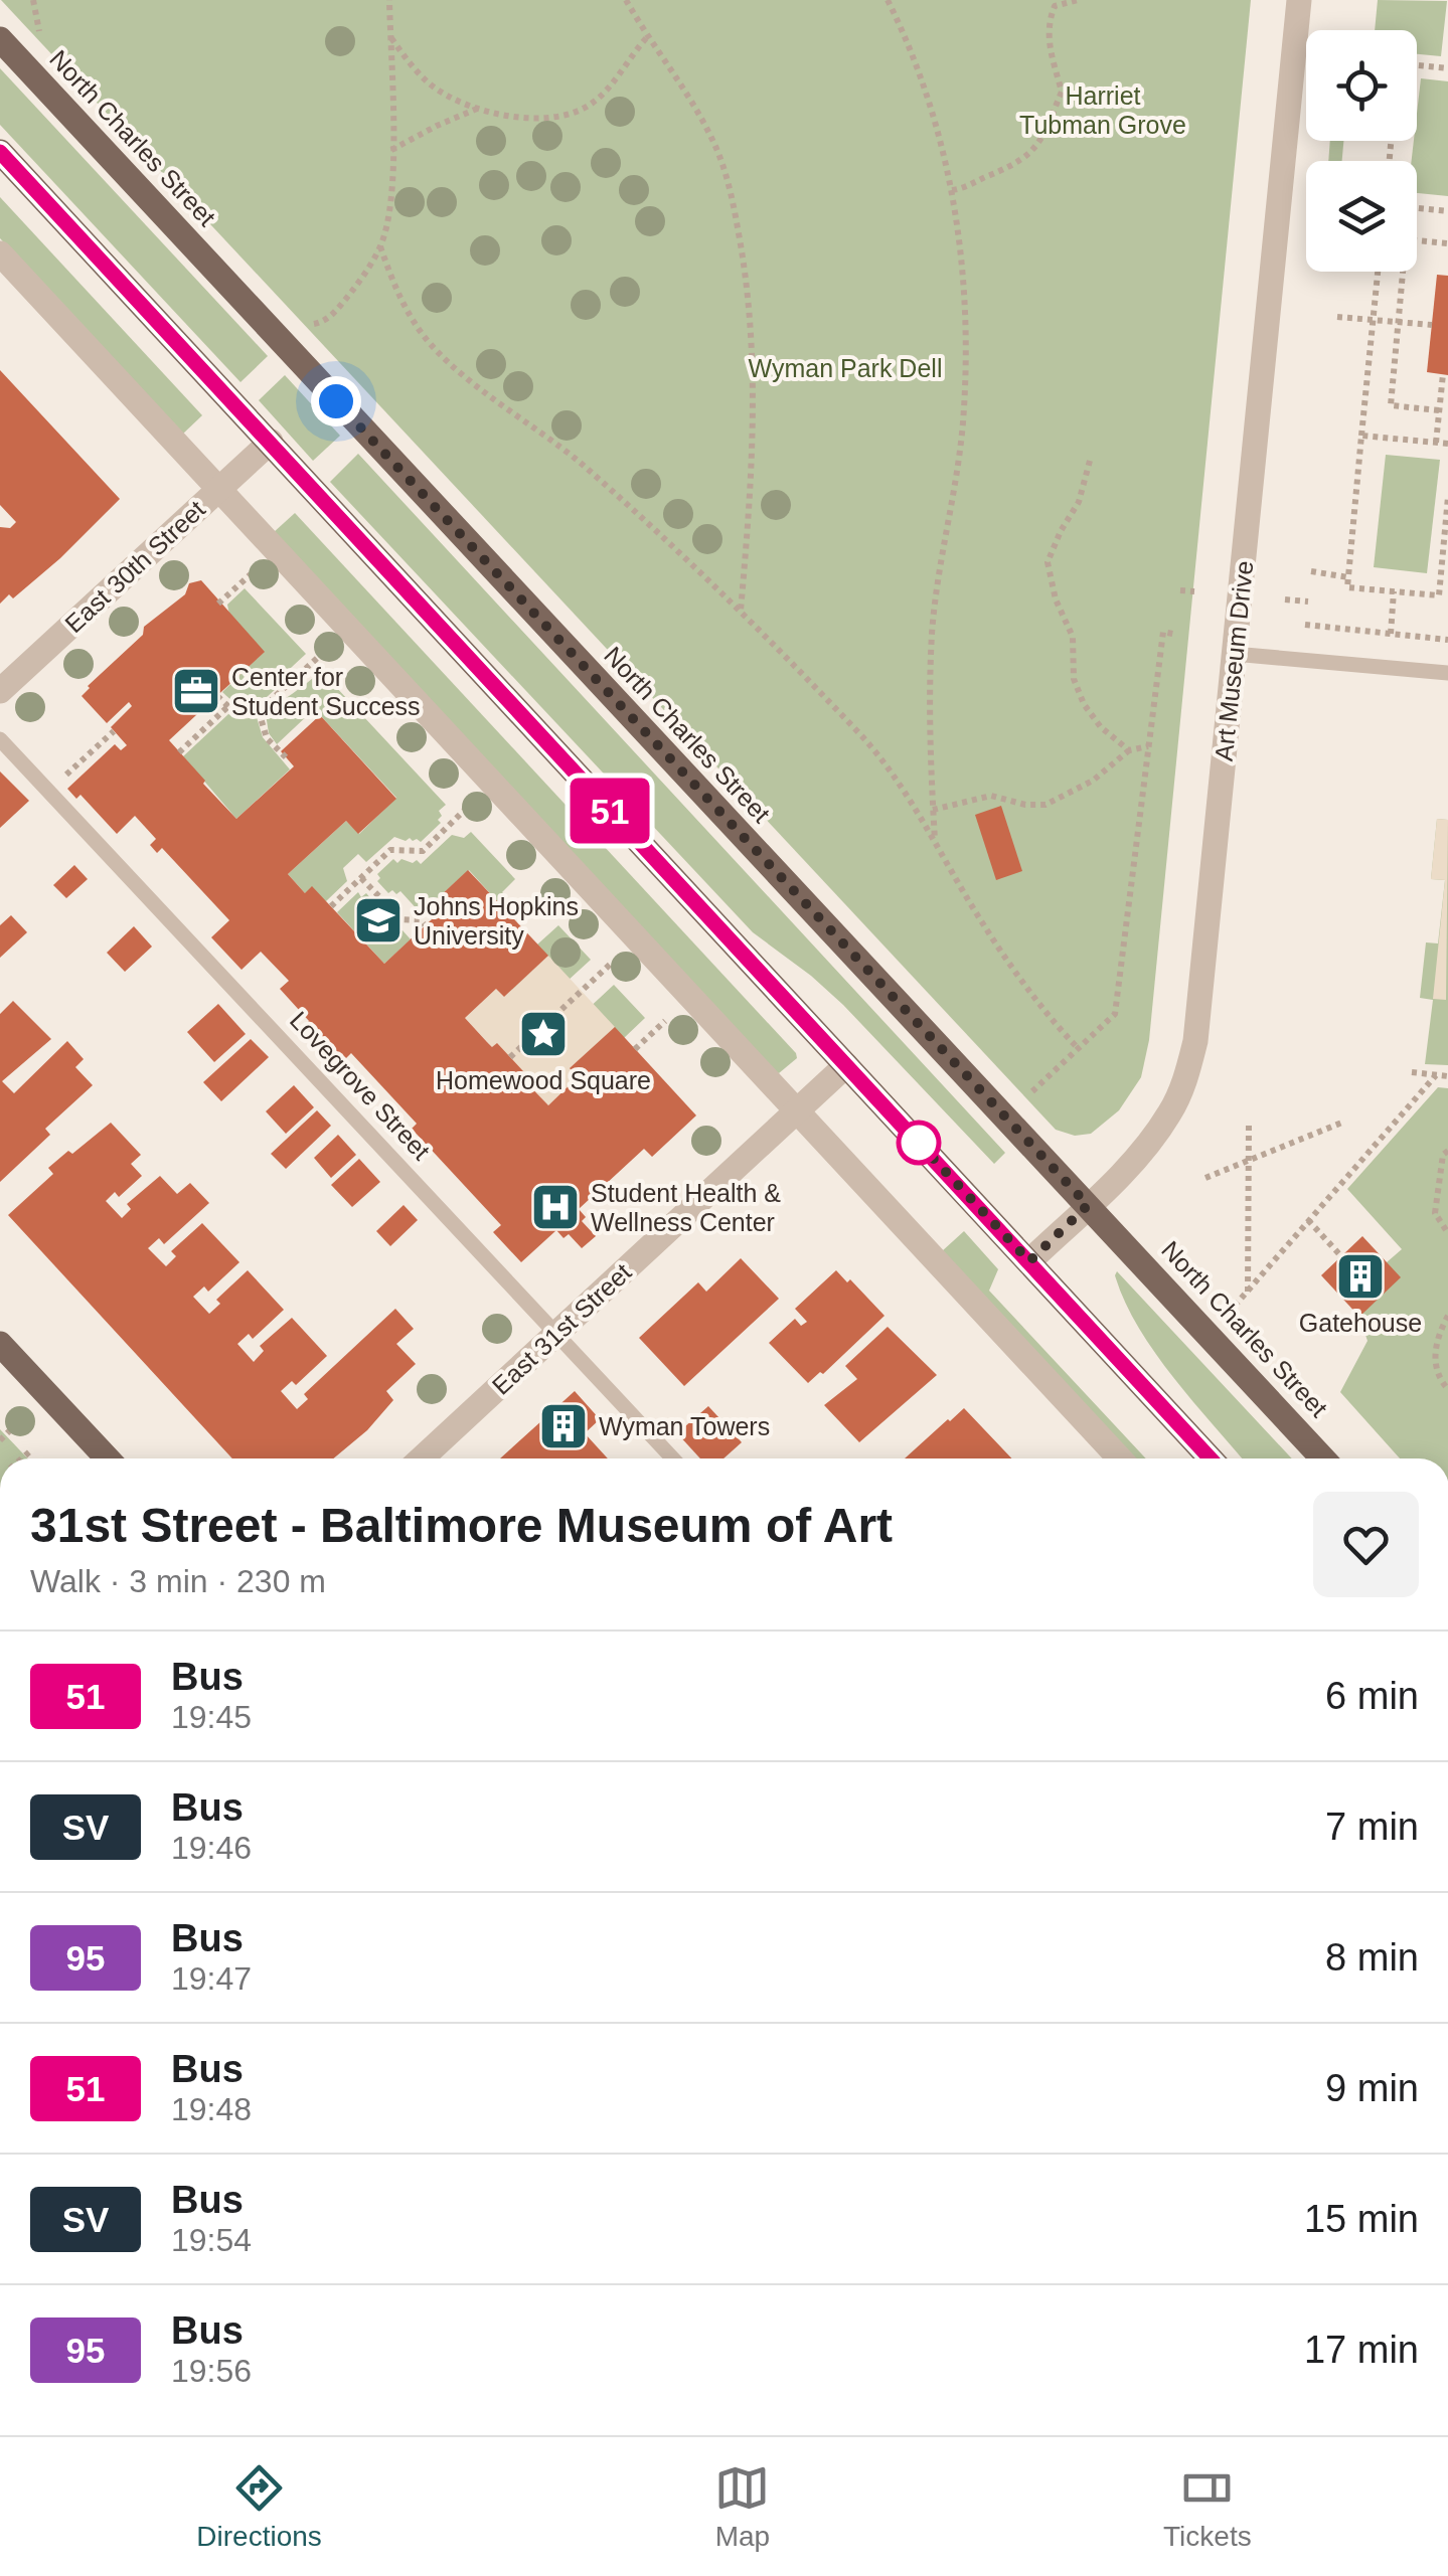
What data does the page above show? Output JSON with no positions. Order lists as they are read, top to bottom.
{
  "streets": {
    "main road": ["North Charles Street"],
    "street": ["East 30th Street", "Art Museum Drive", "East 31st Street"],
    "lane": ["Lovegrove Street"]
  },
  "crossings": [
    ["North Charles Street", "Art Museum Drive"],
    ["Lovegrove Street", "East 31st Street"]
  ],
  "parks": ["Harriet Tubman Grove", "Wyman Park Dell"],
  "places": {
    "office": ["Center for Student Success"],
    "school or university": ["Johns Hopkins University"],
    "place": ["Homewood Square"],
    "hospital": ["Student Health & Wellness Center"],
    "building": ["Gatehouse", "Wyman Towers"]
  },
  "lines": ["bus line 51"],
  "page": {
    "on_map": "51",
    "heading": ["31st Street - Baltimore Museum of Art", "Walk · 3 min · 230 m"],
    "list": [
      {
        "mark": "51",
        "name": "Bus",
        "note": "19:45",
        "value": "6 min"
      },
      {
        "mark": "SV",
        "name": "Bus",
        "note": "19:46",
        "value": "7 min"
      },
      {
        "mark": "95",
        "name": "Bus",
        "note": "19:47",
        "value": "8 min"
      },
      {
        "mark": "51",
        "name": "Bus",
        "note": "19:48",
        "value": "9 min"
      },
      {
        "mark": "SV",
        "name": "Bus",
        "note": "19:54",
        "value": "15 min"
      },
      {
        "mark": "95",
        "name": "Bus",
        "note": "19:56",
        "value": "17 min"
      }
    ],
    "tabs": ["Directions", "Map", "Tickets"]
  }
}
